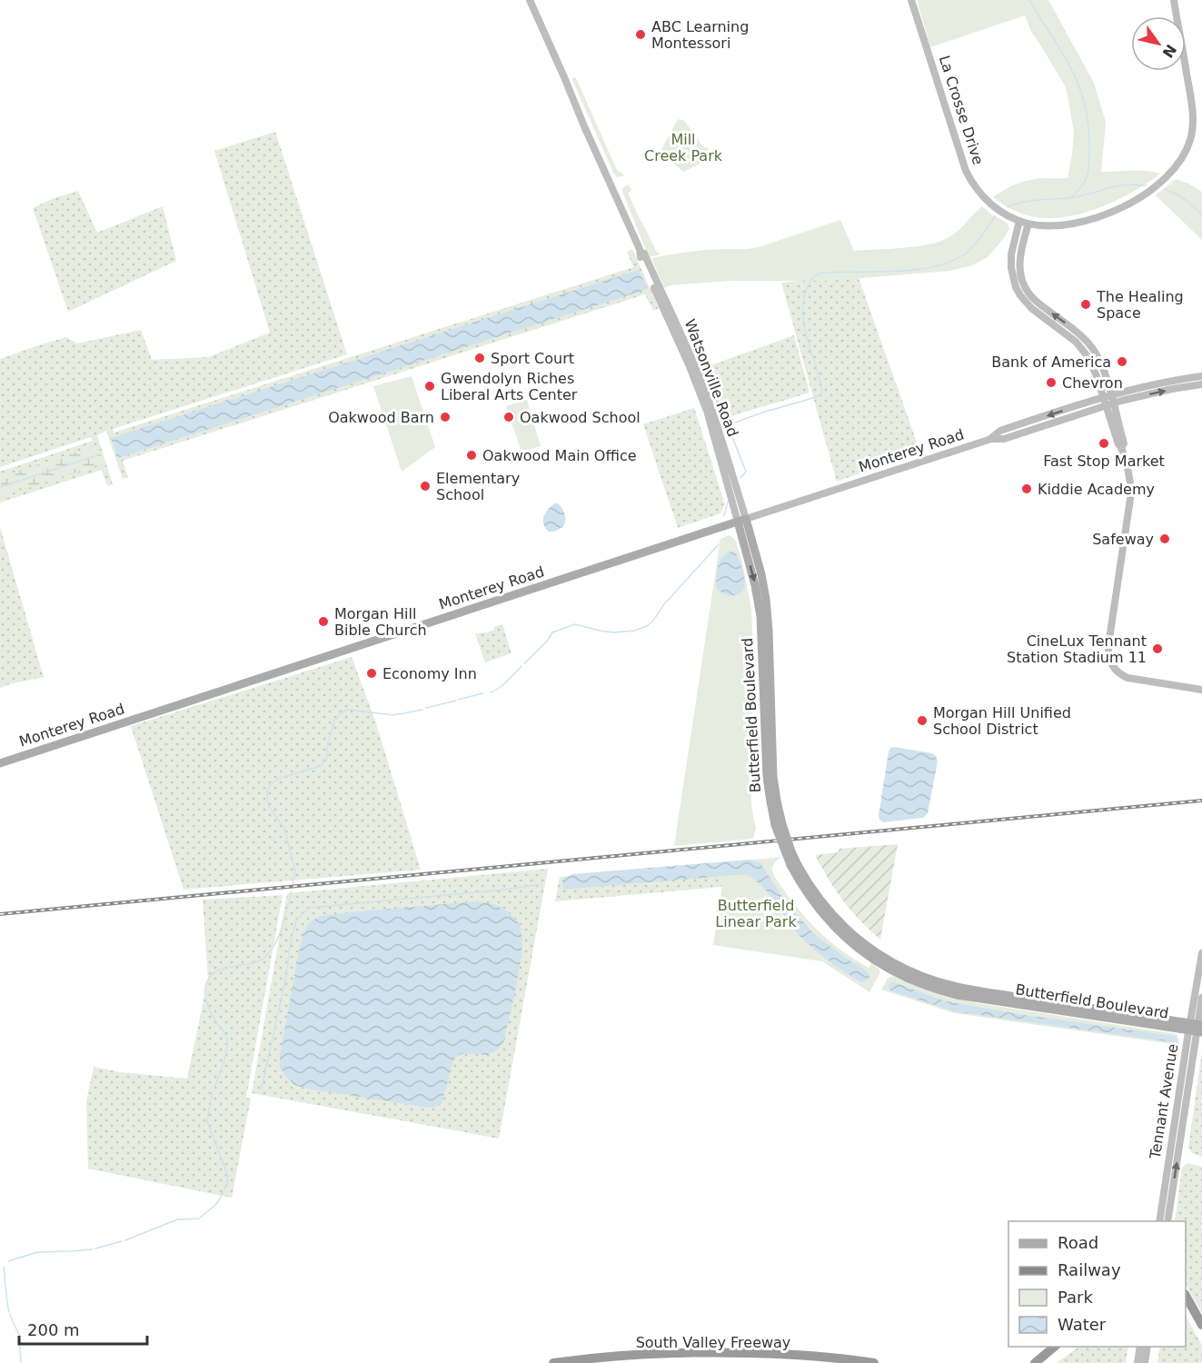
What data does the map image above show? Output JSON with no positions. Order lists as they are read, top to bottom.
{
  "streets": {
    "highway": ["South Valley Freeway"],
    "main road": [
      "La Crosse Drive",
      "Watsonville Road",
      "Monterey Road",
      "Butterfield Boulevard",
      "Tennant Avenue"
    ]
  },
  "crossings": [
    ["Watsonville Road", "Monterey Road"],
    ["Watsonville Road", "Butterfield Boulevard"],
    ["Monterey Road", "Butterfield Boulevard"],
    ["Butterfield Boulevard", "Tennant Avenue"]
  ],
  "parks": ["Mill Creek Park", "Butterfield Linear Park"],
  "places": [
    "ABC Learning Montessori",
    "The Healing Space",
    "Sport Court",
    "Bank of America",
    "Chevron",
    "Gwendolyn Riches Liberal Arts Center",
    "Oakwood Barn",
    "Oakwood School",
    "Fast Stop Market",
    "Oakwood Main Office",
    "Elementary School",
    "Kiddie Academy",
    "Safeway",
    "Morgan Hill Bible Church",
    "CineLux Tennant Station Stadium 11",
    "Economy Inn",
    "Morgan Hill Unified School District"
  ],
  "legend": [
    "Road",
    "Railway",
    "Park",
    "Water"
  ],
  "scale_bar": "200 m",
  "north": "bottom right"
}
